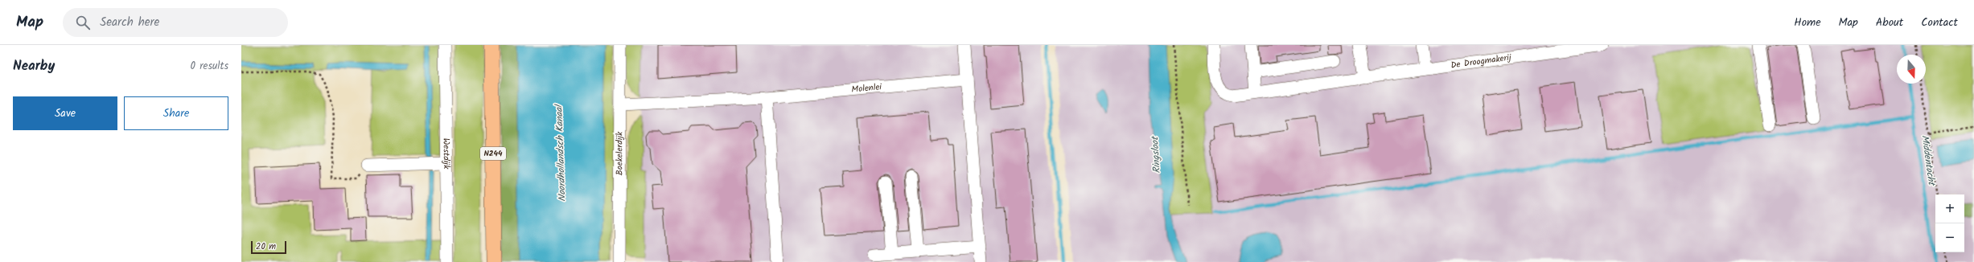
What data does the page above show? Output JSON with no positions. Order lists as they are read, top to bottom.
{
  "streets": {
    "main road": ["N244"],
    "street": [
      "De Droogmakerij",
      "Molenlei",
      "Westdijk",
      "Boekelerdijk"
    ]
  },
  "crossings": [
    ["Molenlei", "Boekelerdijk"]
  ],
  "water": ["Noordhollandsch Kanaal", "Ringsloot", "Middentocht"],
  "scale_bar": "20 m",
  "north": "bottom",
  "page": {
    "header": "Map",
    "search": "Search here",
    "nav": [
      "Home",
      "Map",
      "About",
      "Contact"
    ],
    "heading": ["Nearby", "0 results"],
    "buttons": ["Save", "Share"],
    "map_buttons": ["+", "−"],
    "scale": "20 m"
  }
}
